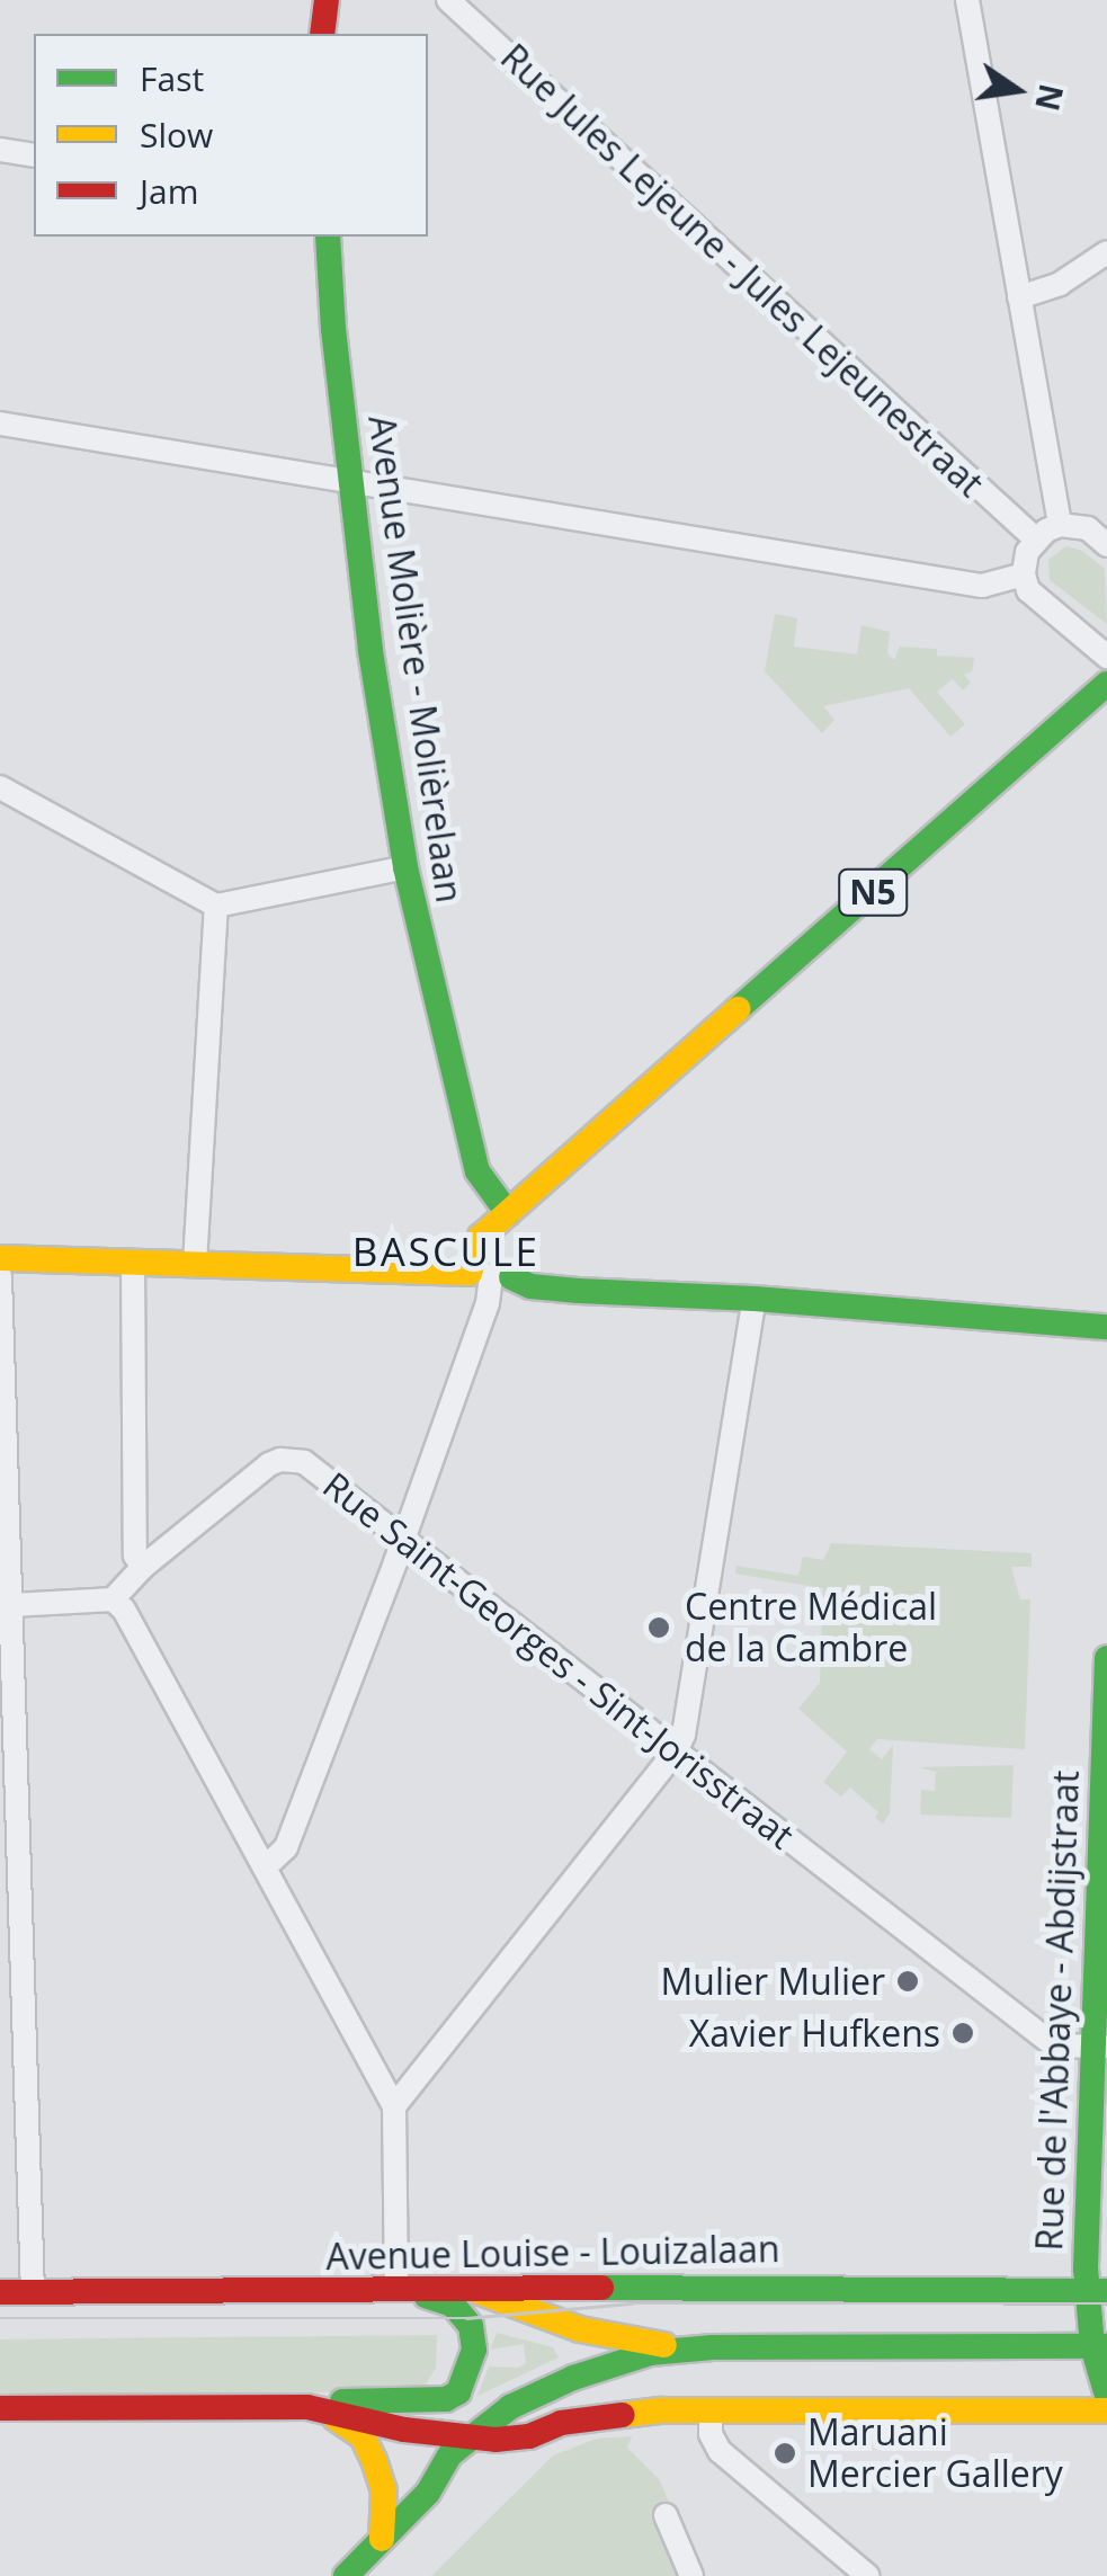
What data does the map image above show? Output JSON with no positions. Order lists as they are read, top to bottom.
{
  "streets": {
    "main road": [
      "Avenue Molière - Molièrelaan",
      "N5",
      "Rue de l'Abbaye - Abdijstraat",
      "Avenue Louise - Louizalaan"
    ],
    "street": ["Rue Jules Lejeune - Jules Lejeunestraat", "Rue Saint-Georges - Sint-Jorisstraat"]
  },
  "crossings": [
    ["Avenue Molière - Molièrelaan", "N5"],
    ["Rue Saint-Georges - Sint-Jorisstraat", "Rue de l'Abbaye - Abdijstraat"],
    ["Rue de l'Abbaye - Abdijstraat", "Avenue Louise - Louizalaan"]
  ],
  "districts": ["BASCULE"],
  "places": [
    "Centre Médical de la Cambre",
    "Mulier Mulier",
    "Xavier Hufkens",
    "Maruani Mercier Gallery"
  ],
  "legend": ["Fast", "Slow", "Jam"],
  "north": "right"
}
